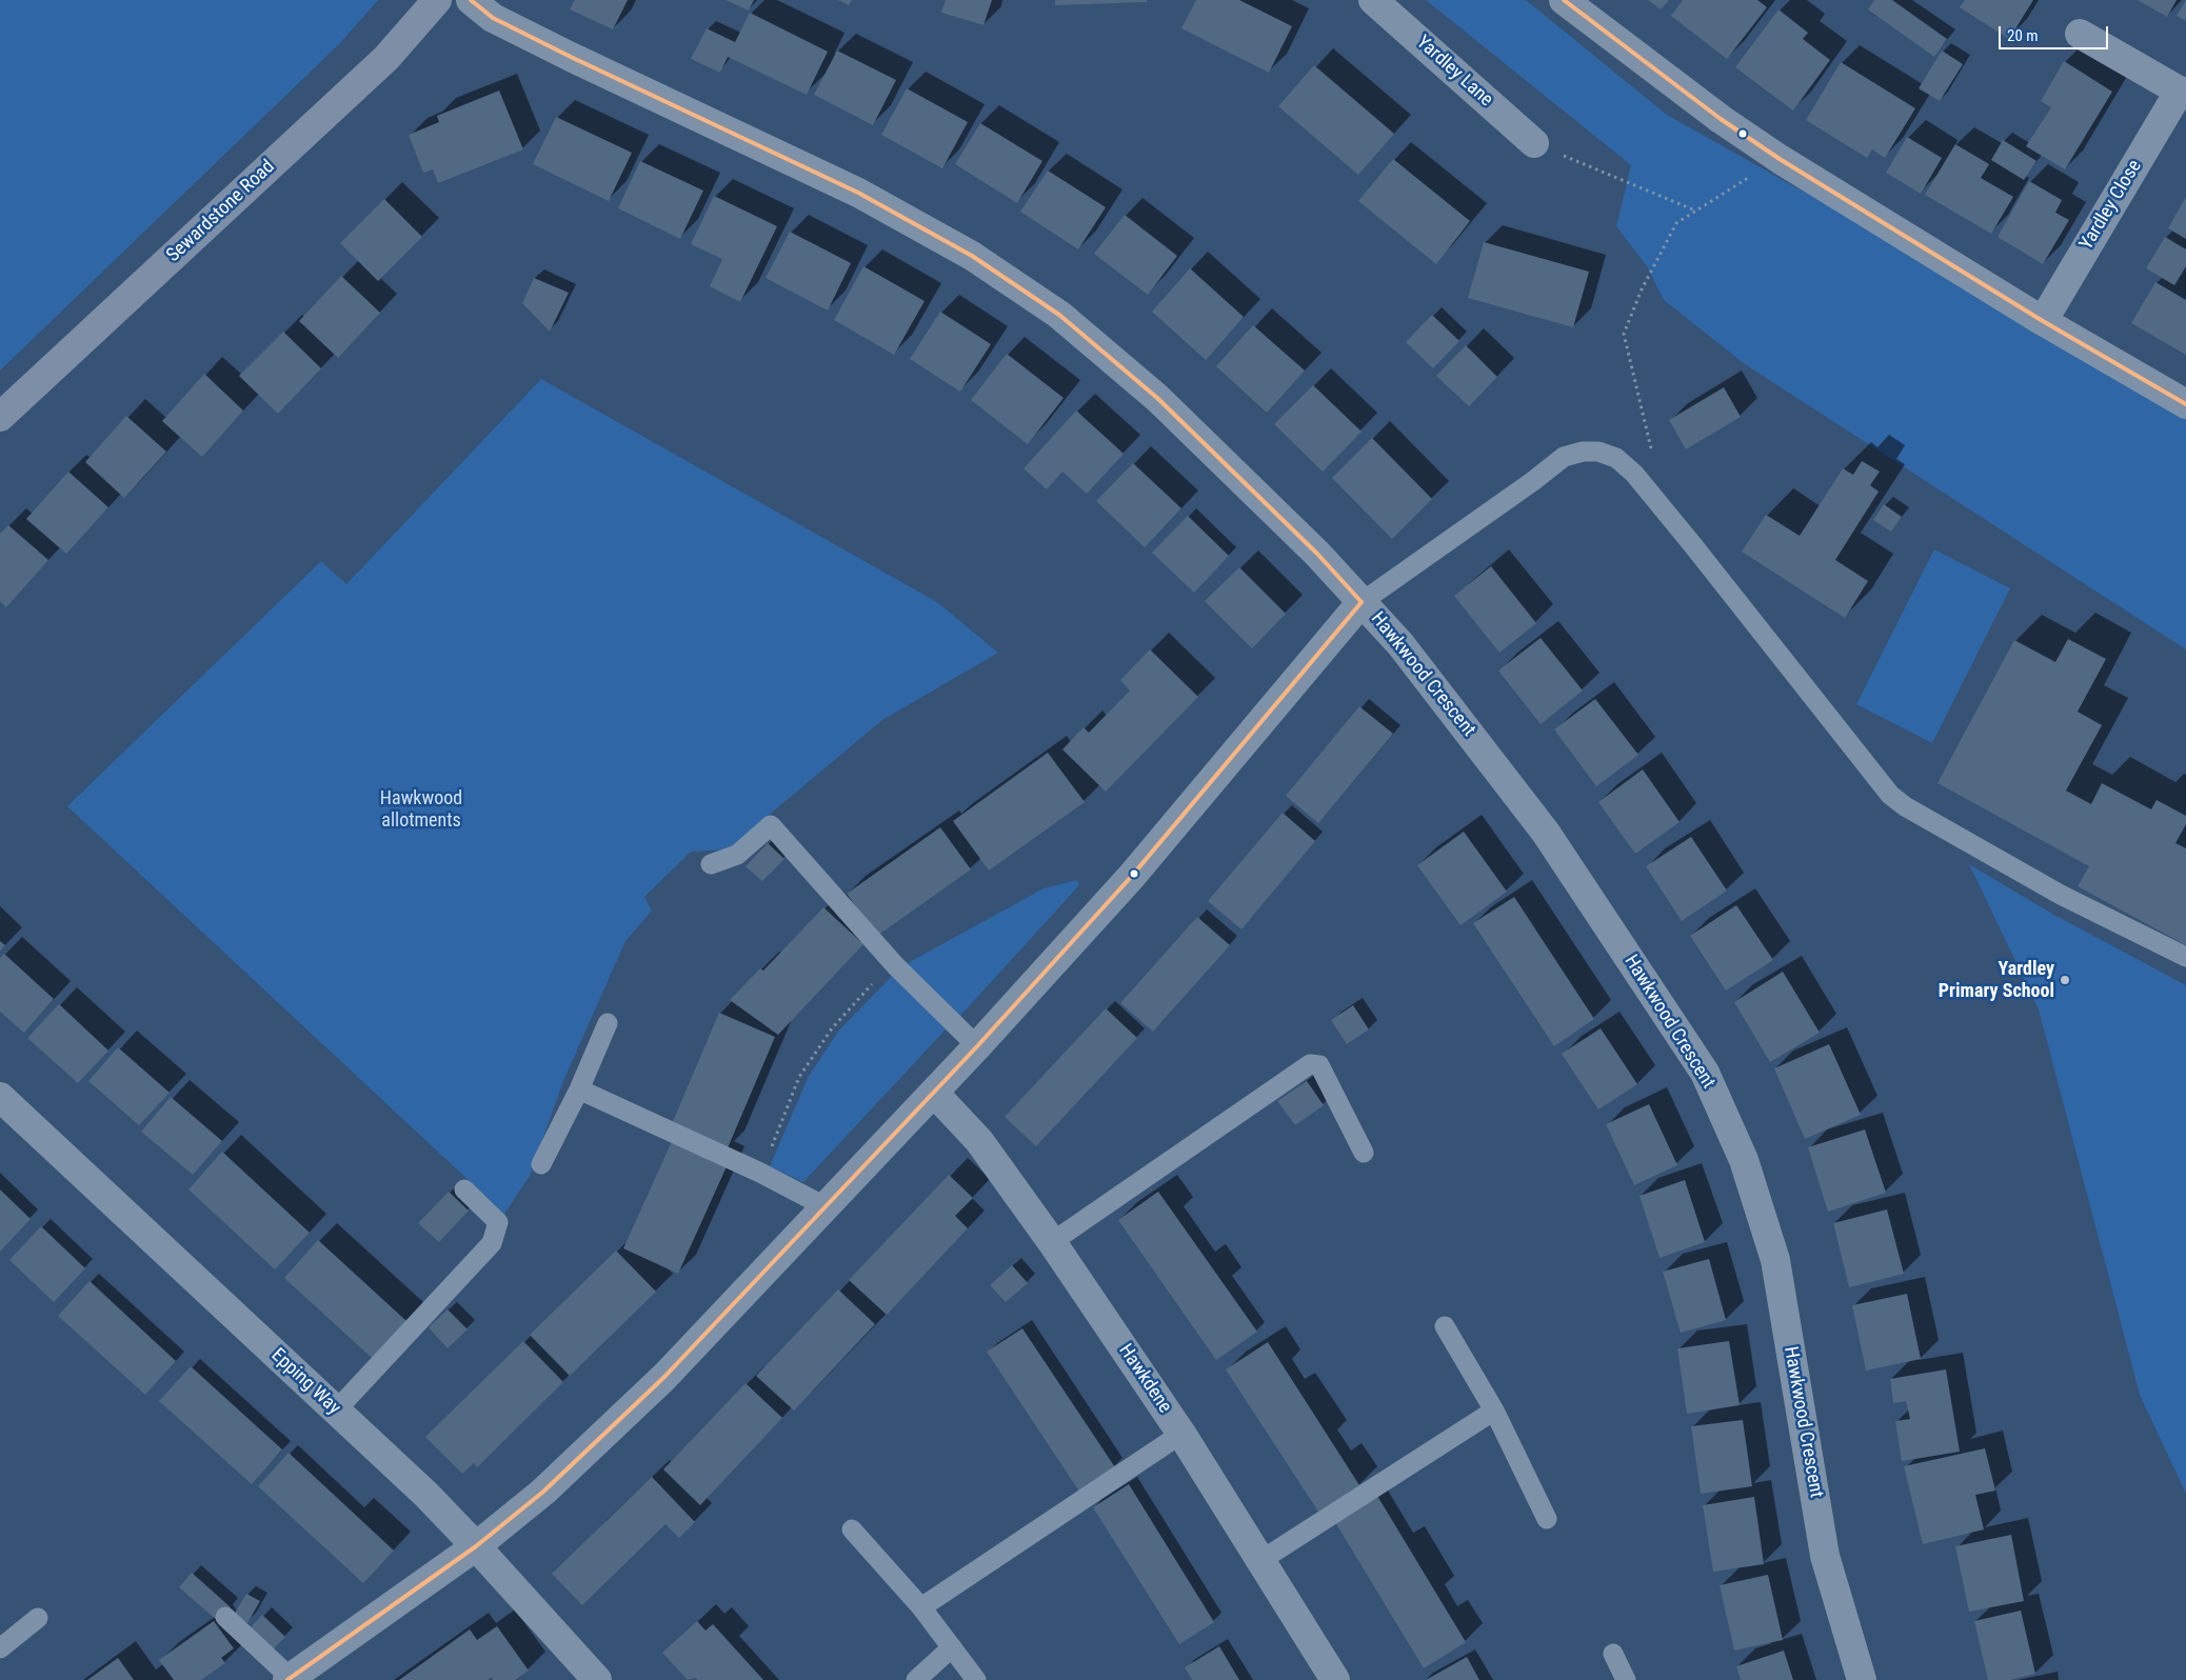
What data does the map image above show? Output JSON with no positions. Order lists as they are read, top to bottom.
{
  "streets": {
    "main road": ["Sewardstone Road"],
    "street": [
      "Yardley Lane",
      "Yardley Close",
      "Hawkwood Crescent",
      "Hawkdene",
      "Epping Way"
    ]
  },
  "parks": ["Hawkwood allotments"],
  "places": ["Yardley Primary School"],
  "scale_bar": "20 m"
}
